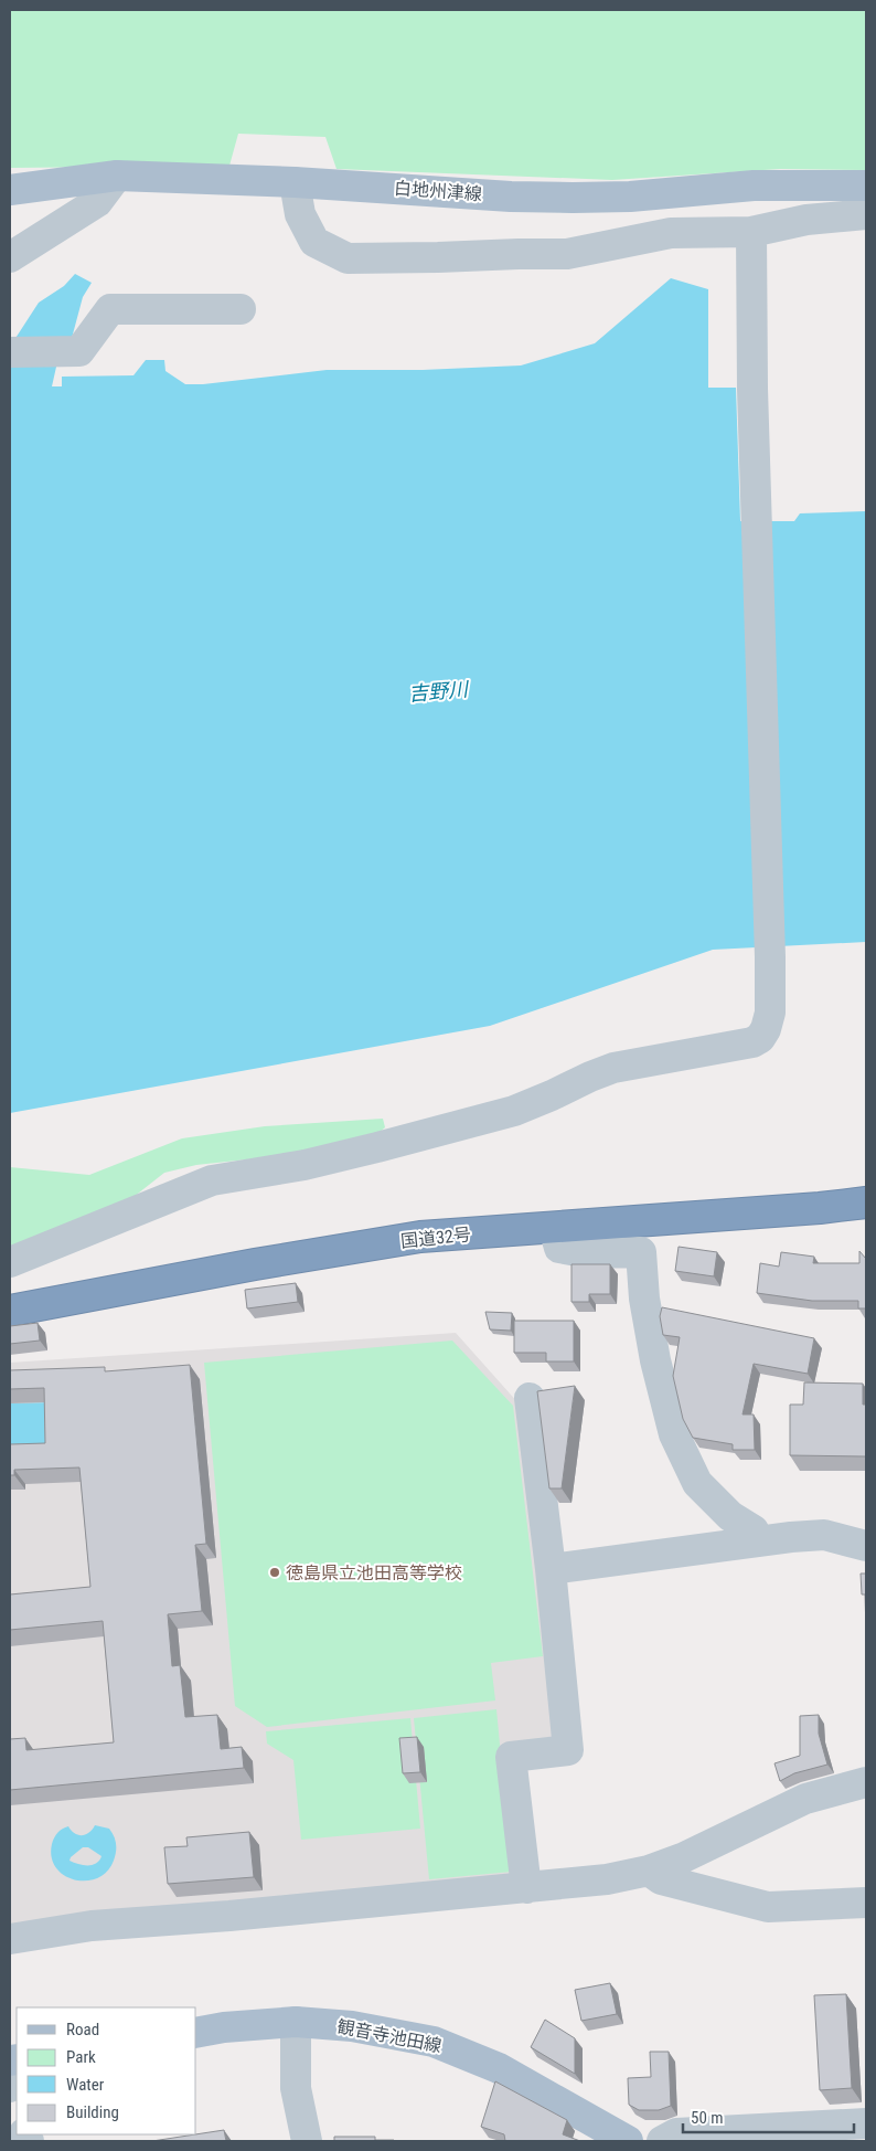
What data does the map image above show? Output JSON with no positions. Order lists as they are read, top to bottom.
{
  "streets": {
    "highway": ["国道32号"],
    "main road": ["白地州津線", "観音寺池田線"]
  },
  "water": ["吉野川"],
  "places": ["徳島県立池田高等学校"],
  "legend": [
    "Road",
    "Park",
    "Water",
    "Building"
  ],
  "scale_bar": "50 m"
}
